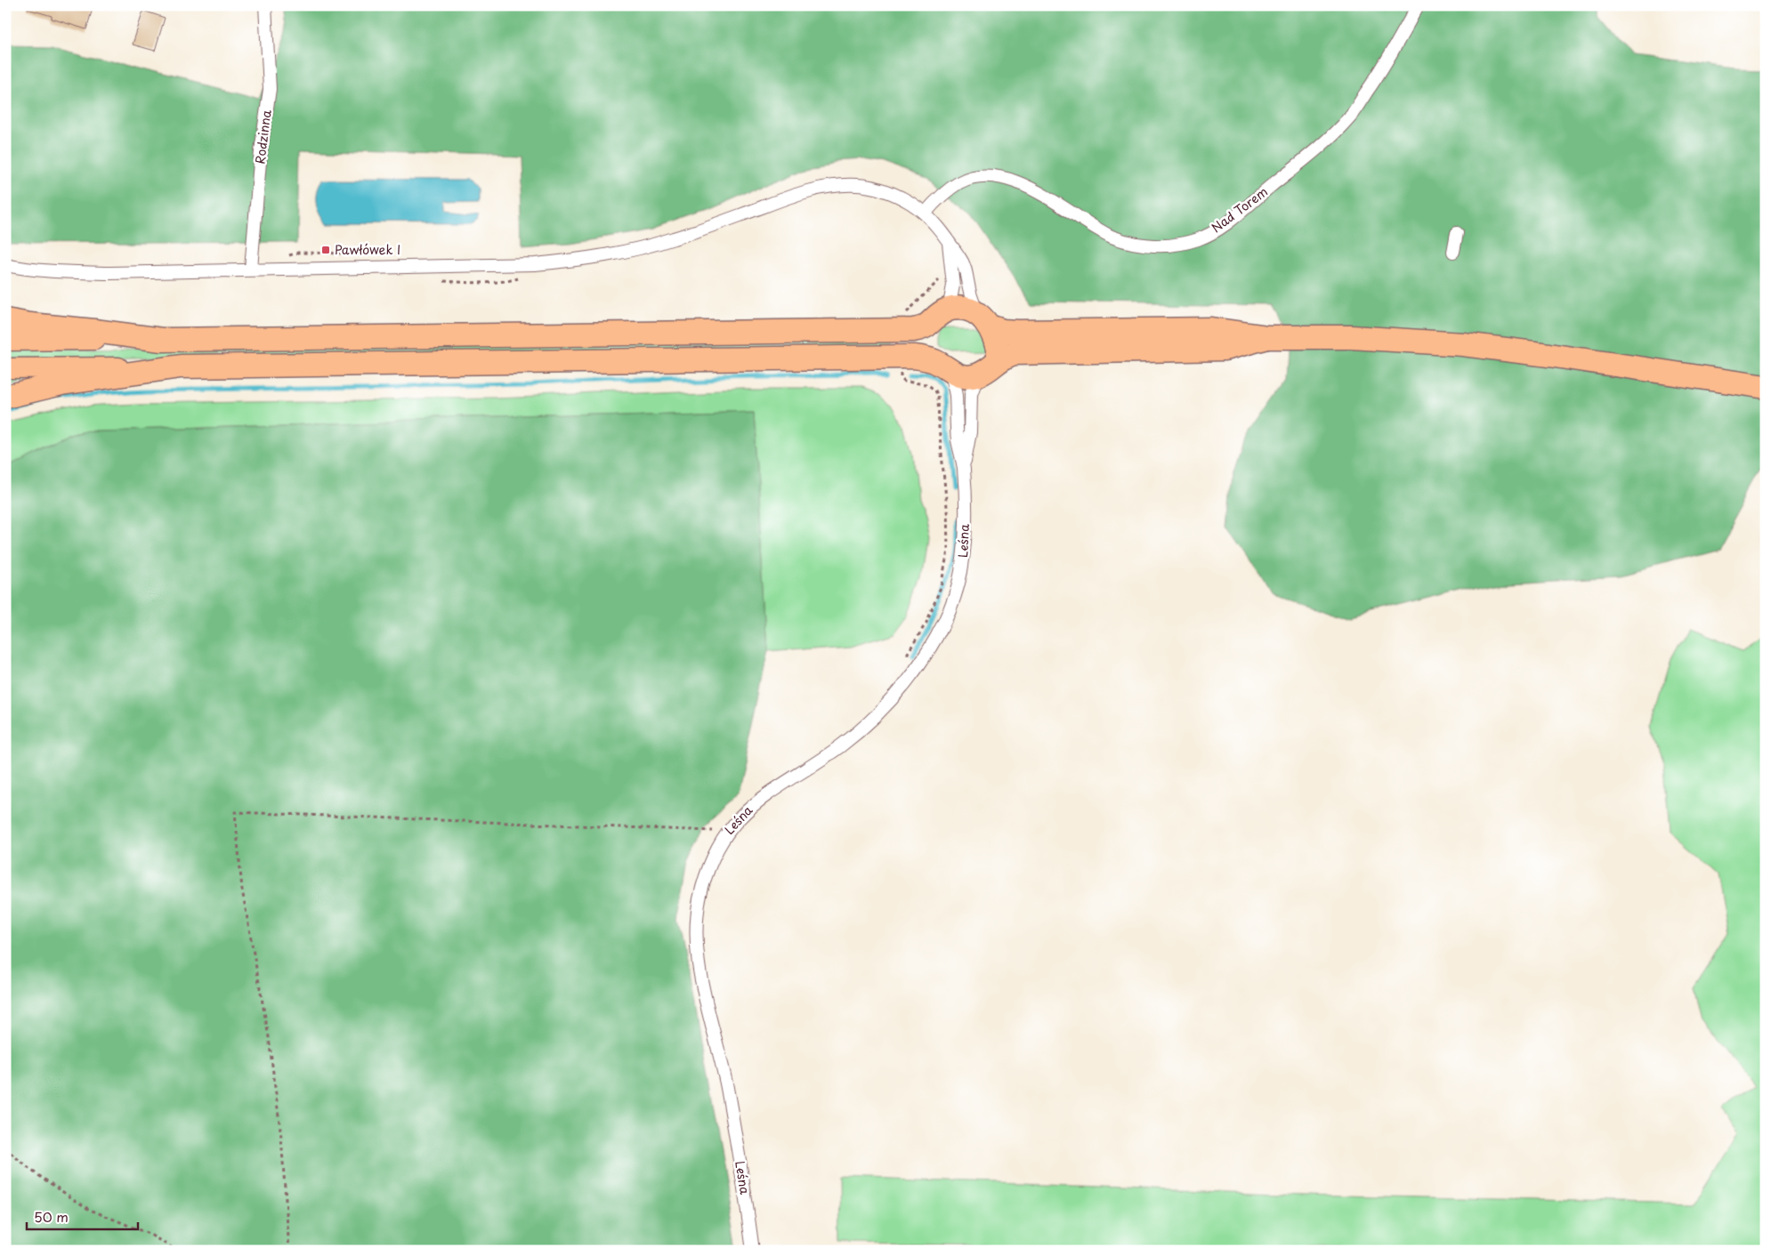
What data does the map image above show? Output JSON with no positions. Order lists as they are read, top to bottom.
{
  "streets": {
    "street": ["Rodzinna", "Nad Torem", "Leśna"]
  },
  "places": {
    "transit": ["Pawłówek I"]
  },
  "scale_bar": "50 m"
}
